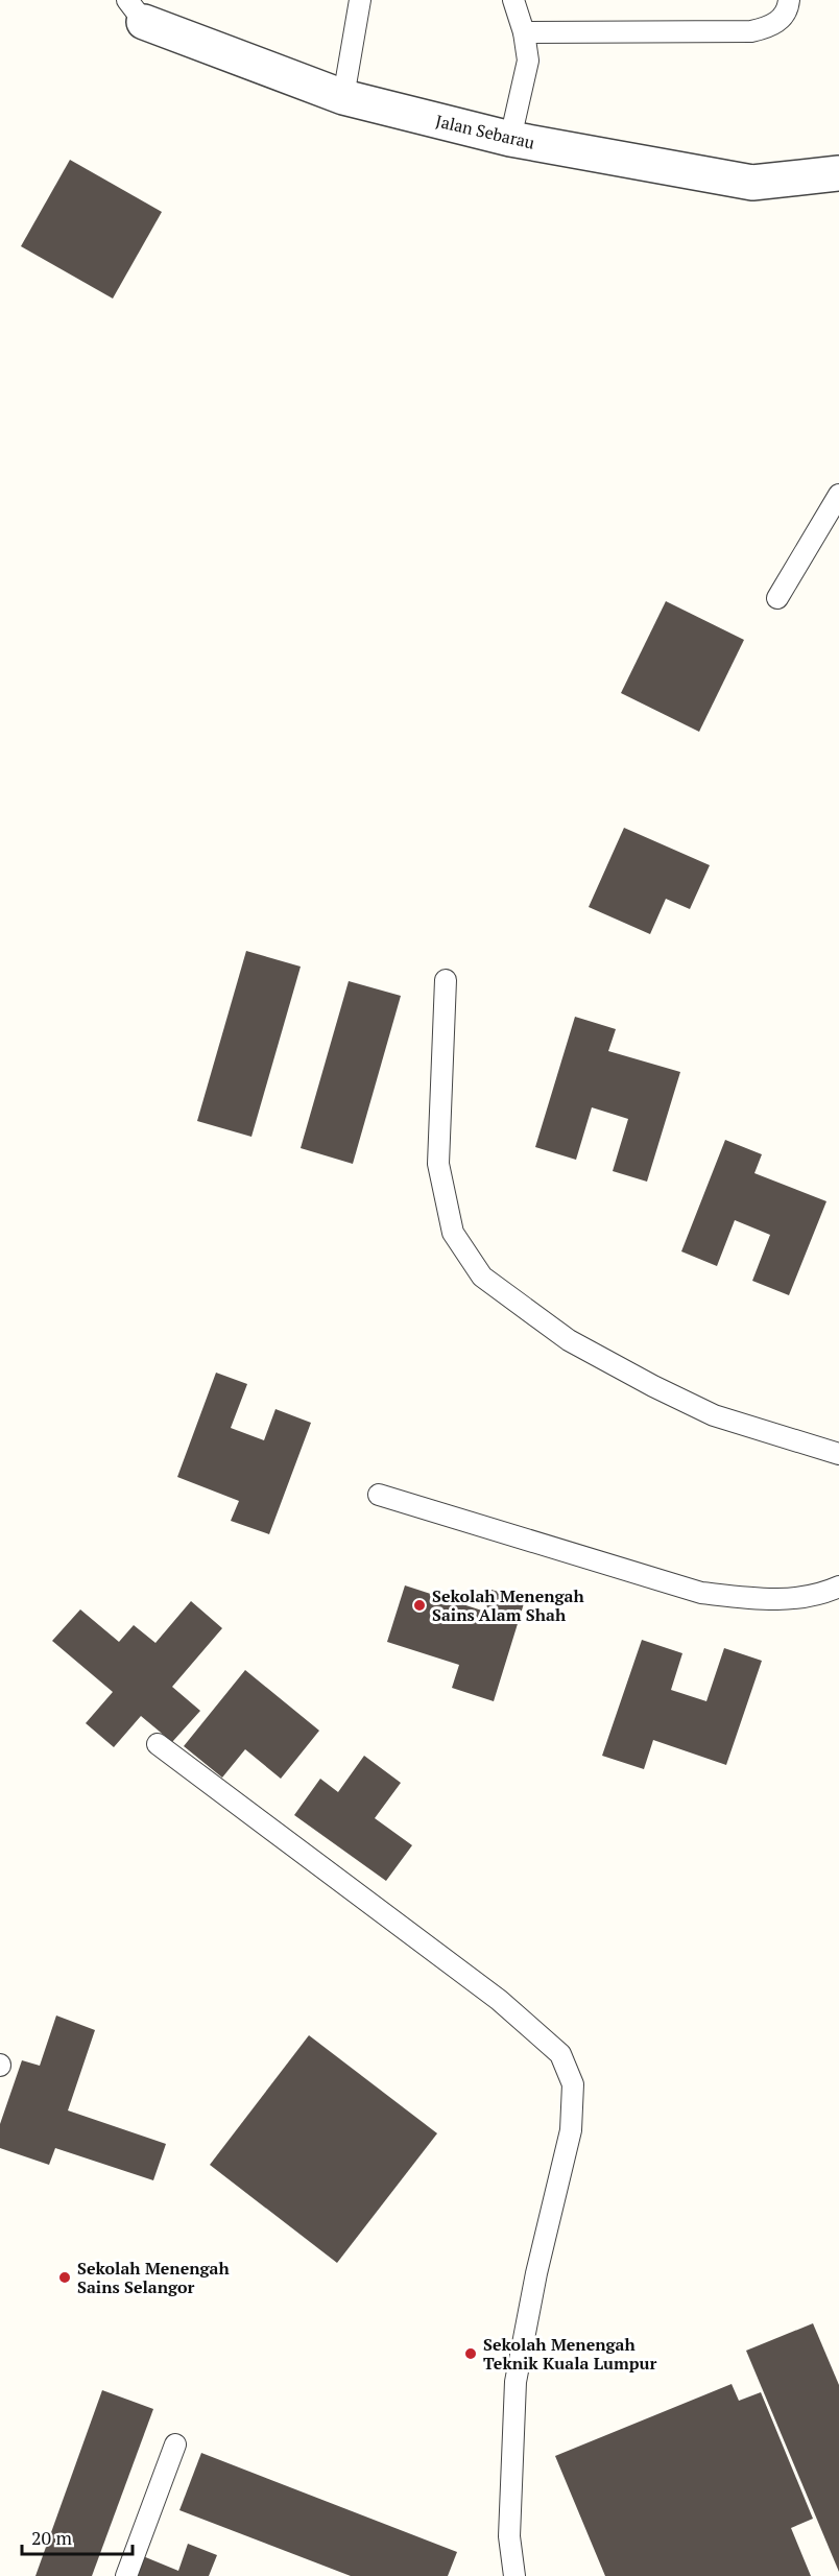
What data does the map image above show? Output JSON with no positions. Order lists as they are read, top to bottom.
{
  "streets": {
    "street": ["Jalan Sebarau"]
  },
  "places": ["Sekolah Menengah Sains Alam Shah", "Sekolah Menengah Sains Selangor", "Sekolah Menengah Teknik Kuala Lumpur"],
  "scale_bar": "20 m"
}
